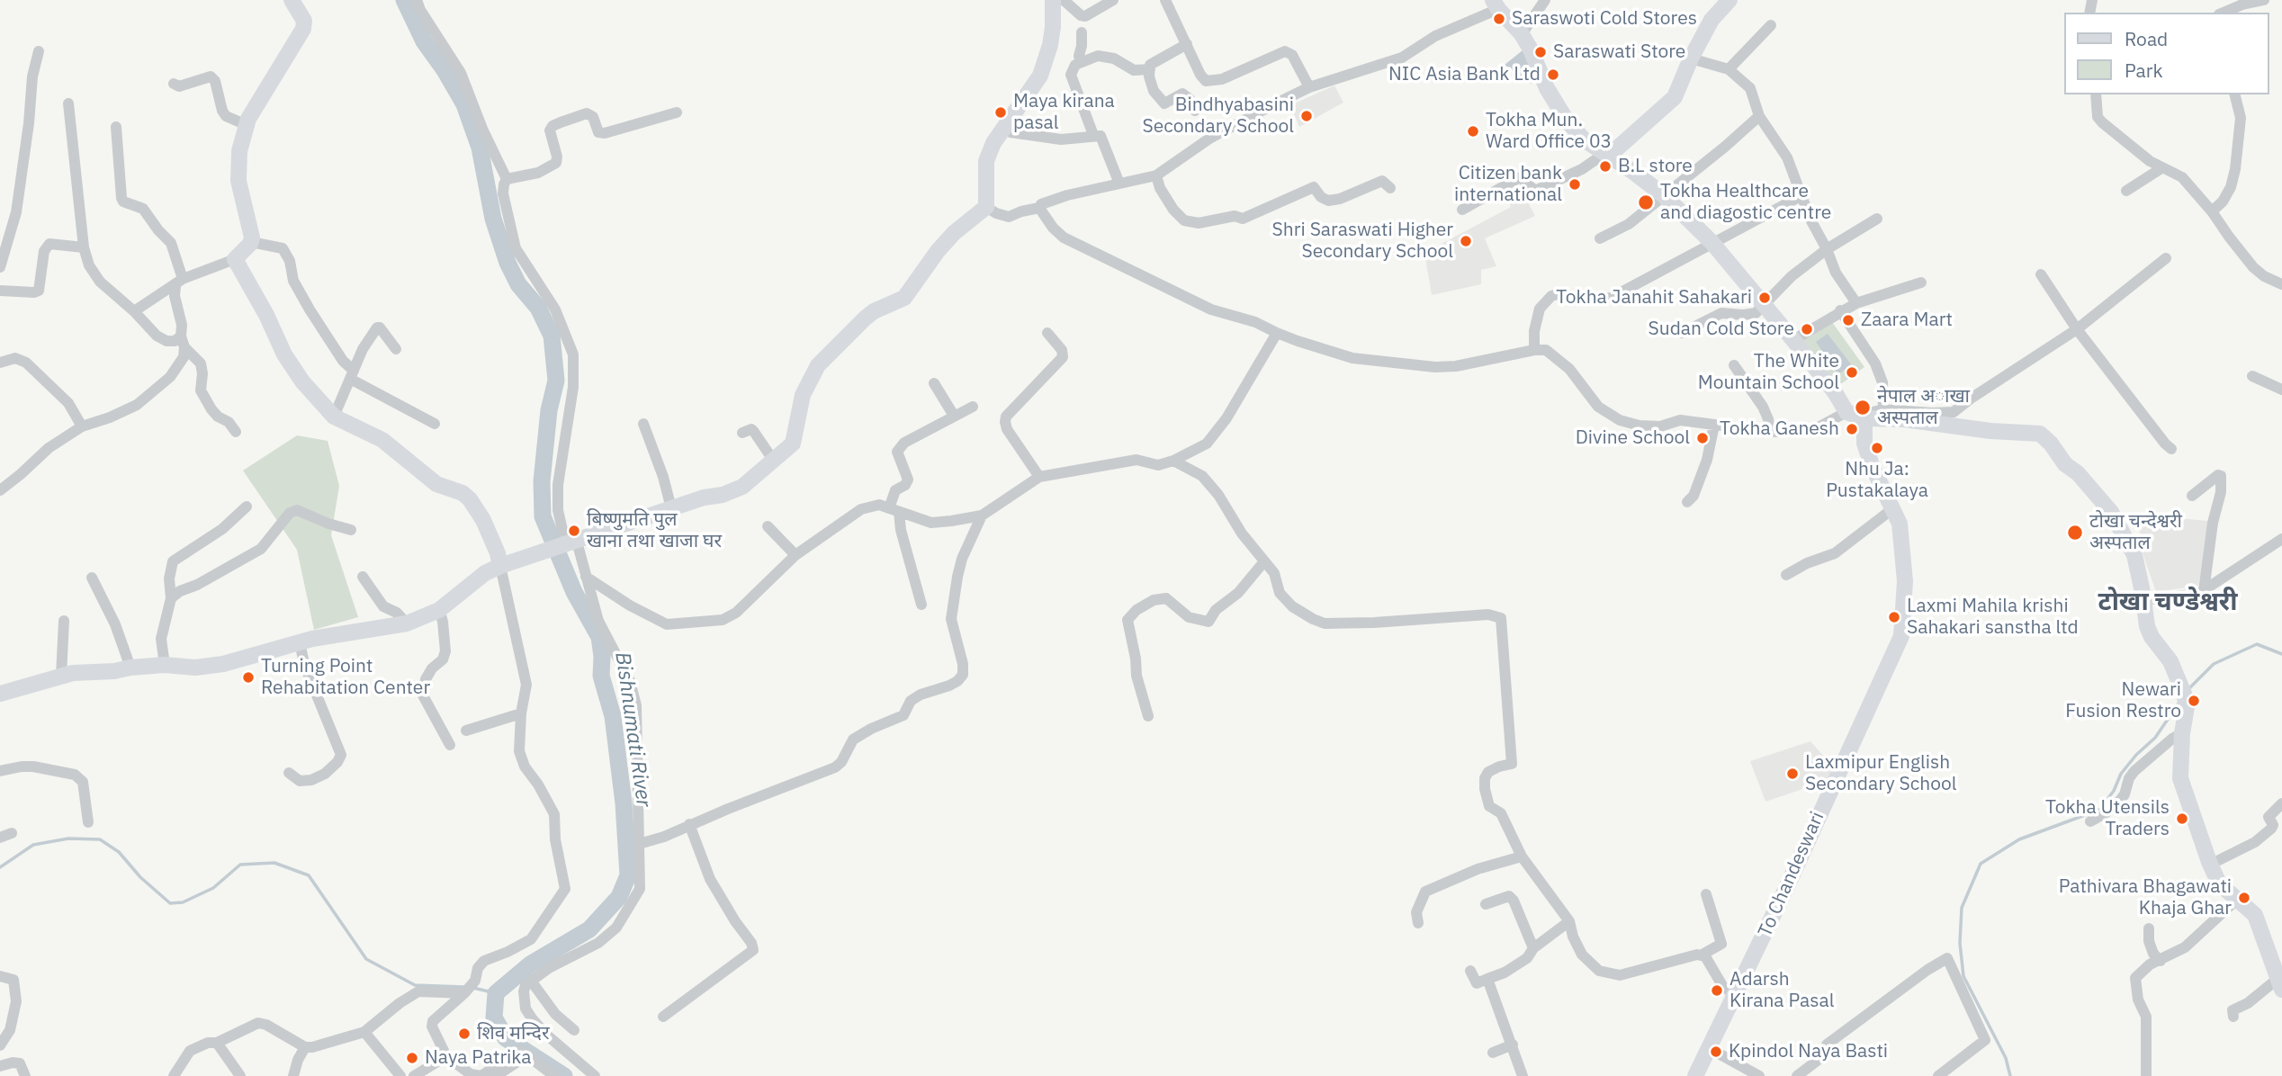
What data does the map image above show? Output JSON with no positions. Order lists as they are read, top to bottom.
{
  "streets": {
    "street": ["To Chandeswari"]
  },
  "districts": ["टोखा चण्डेश्वरी"],
  "water": ["Bishnumati River"],
  "places": [
    "Saraswoti Cold Stores",
    "Saraswati Store",
    "NIC Asia Bank Ltd",
    "Maya kirana pasal",
    "Bindhyabasini Secondary School",
    "Tokha Mun. Ward Office 03",
    "B.L store",
    "Citizen bank international",
    "Tokha Healthcare and diagostic centre",
    "Shri Saraswati Higher Secondary School",
    "Tokha Janahit Sahakari",
    "Zaara Mart",
    "Sudan Cold Store",
    "The White Mountain School",
    "नेपाल अाखा अस्पताल",
    "Tokha Ganesh",
    "Divine School",
    "Nhu Ja: Pustakalaya",
    "बिष्णुमति पुल खाना तथा खाजा घर",
    "टोखा चन्देश्वरी अस्पताल",
    "Laxmi Mahila krishi Sahakari sanstha ltd",
    "Turning Point Rehabitation Center",
    "Newari Fusion Restro",
    "Laxmipur English Secondary School",
    "Tokha Utensils Traders",
    "Pathivara Bhagawati Khaja Ghar",
    "Adarsh Kirana Pasal",
    "शिव मन्दिर",
    "Kpindol Naya Basti",
    "Naya Patrika"
  ],
  "legend": ["Road", "Park"]
}
